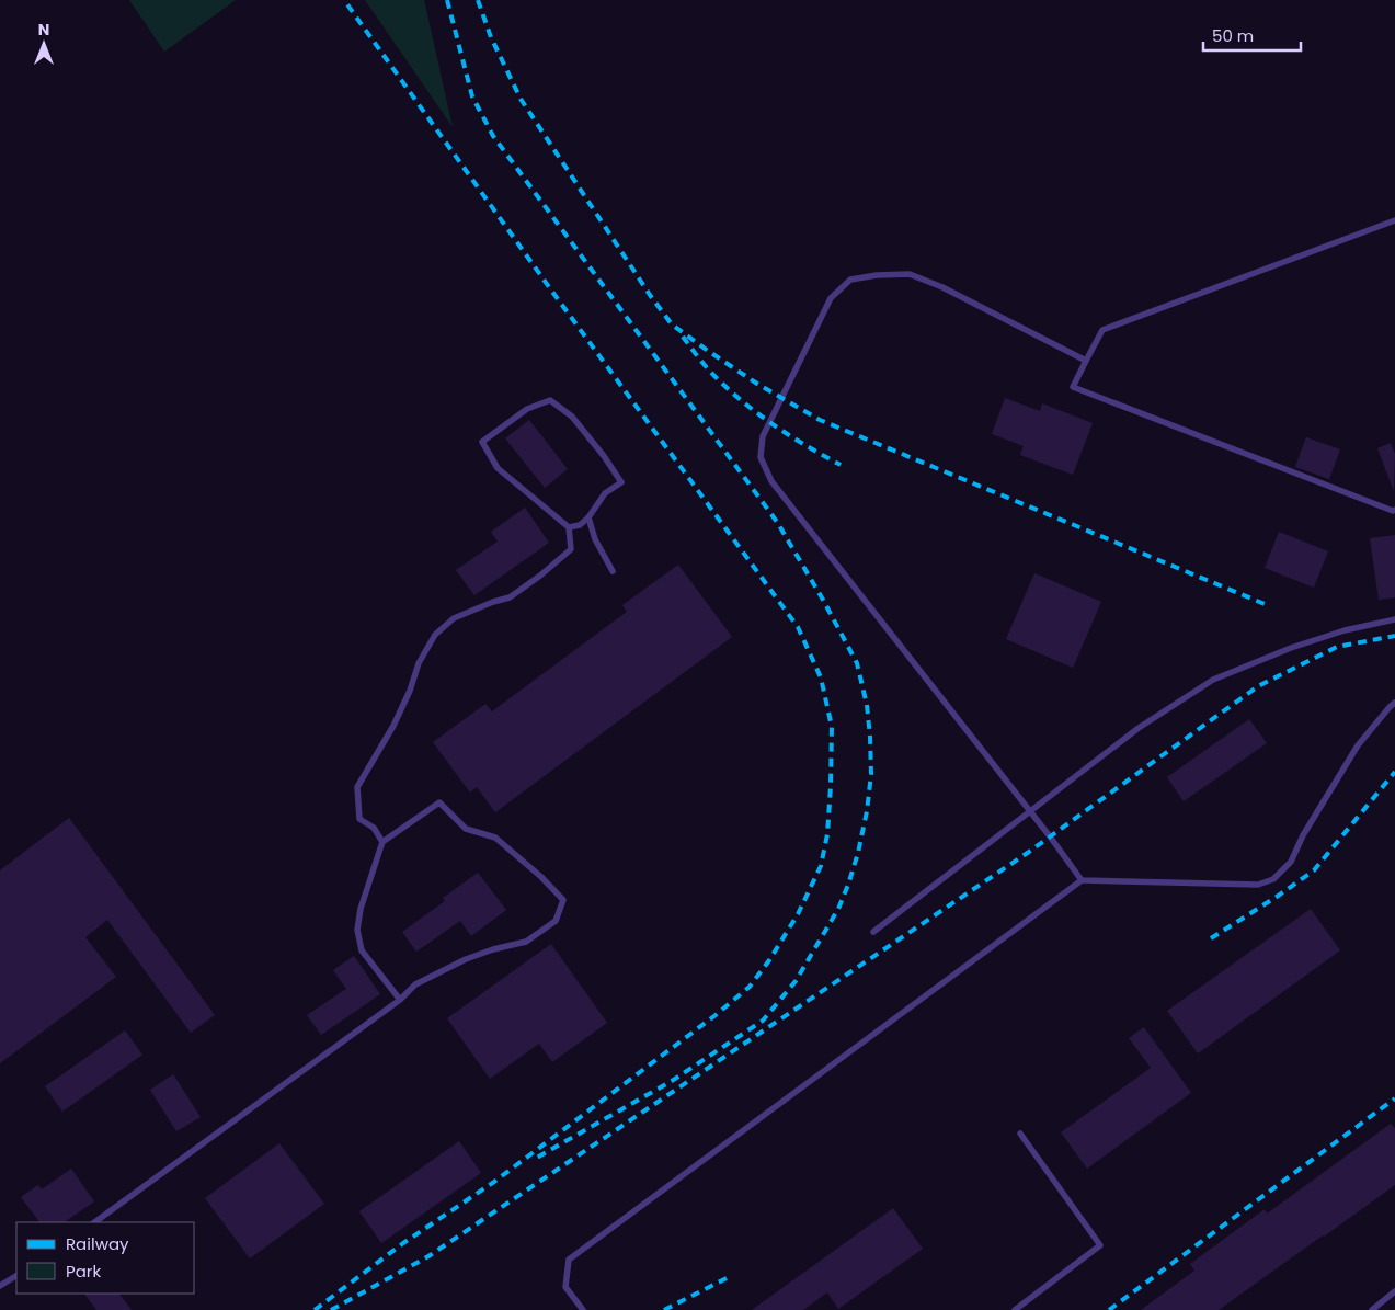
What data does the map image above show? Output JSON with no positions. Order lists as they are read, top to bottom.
{
  "legend": ["Railway", "Park"],
  "scale_bar": "50 m",
  "north": "top"
}
